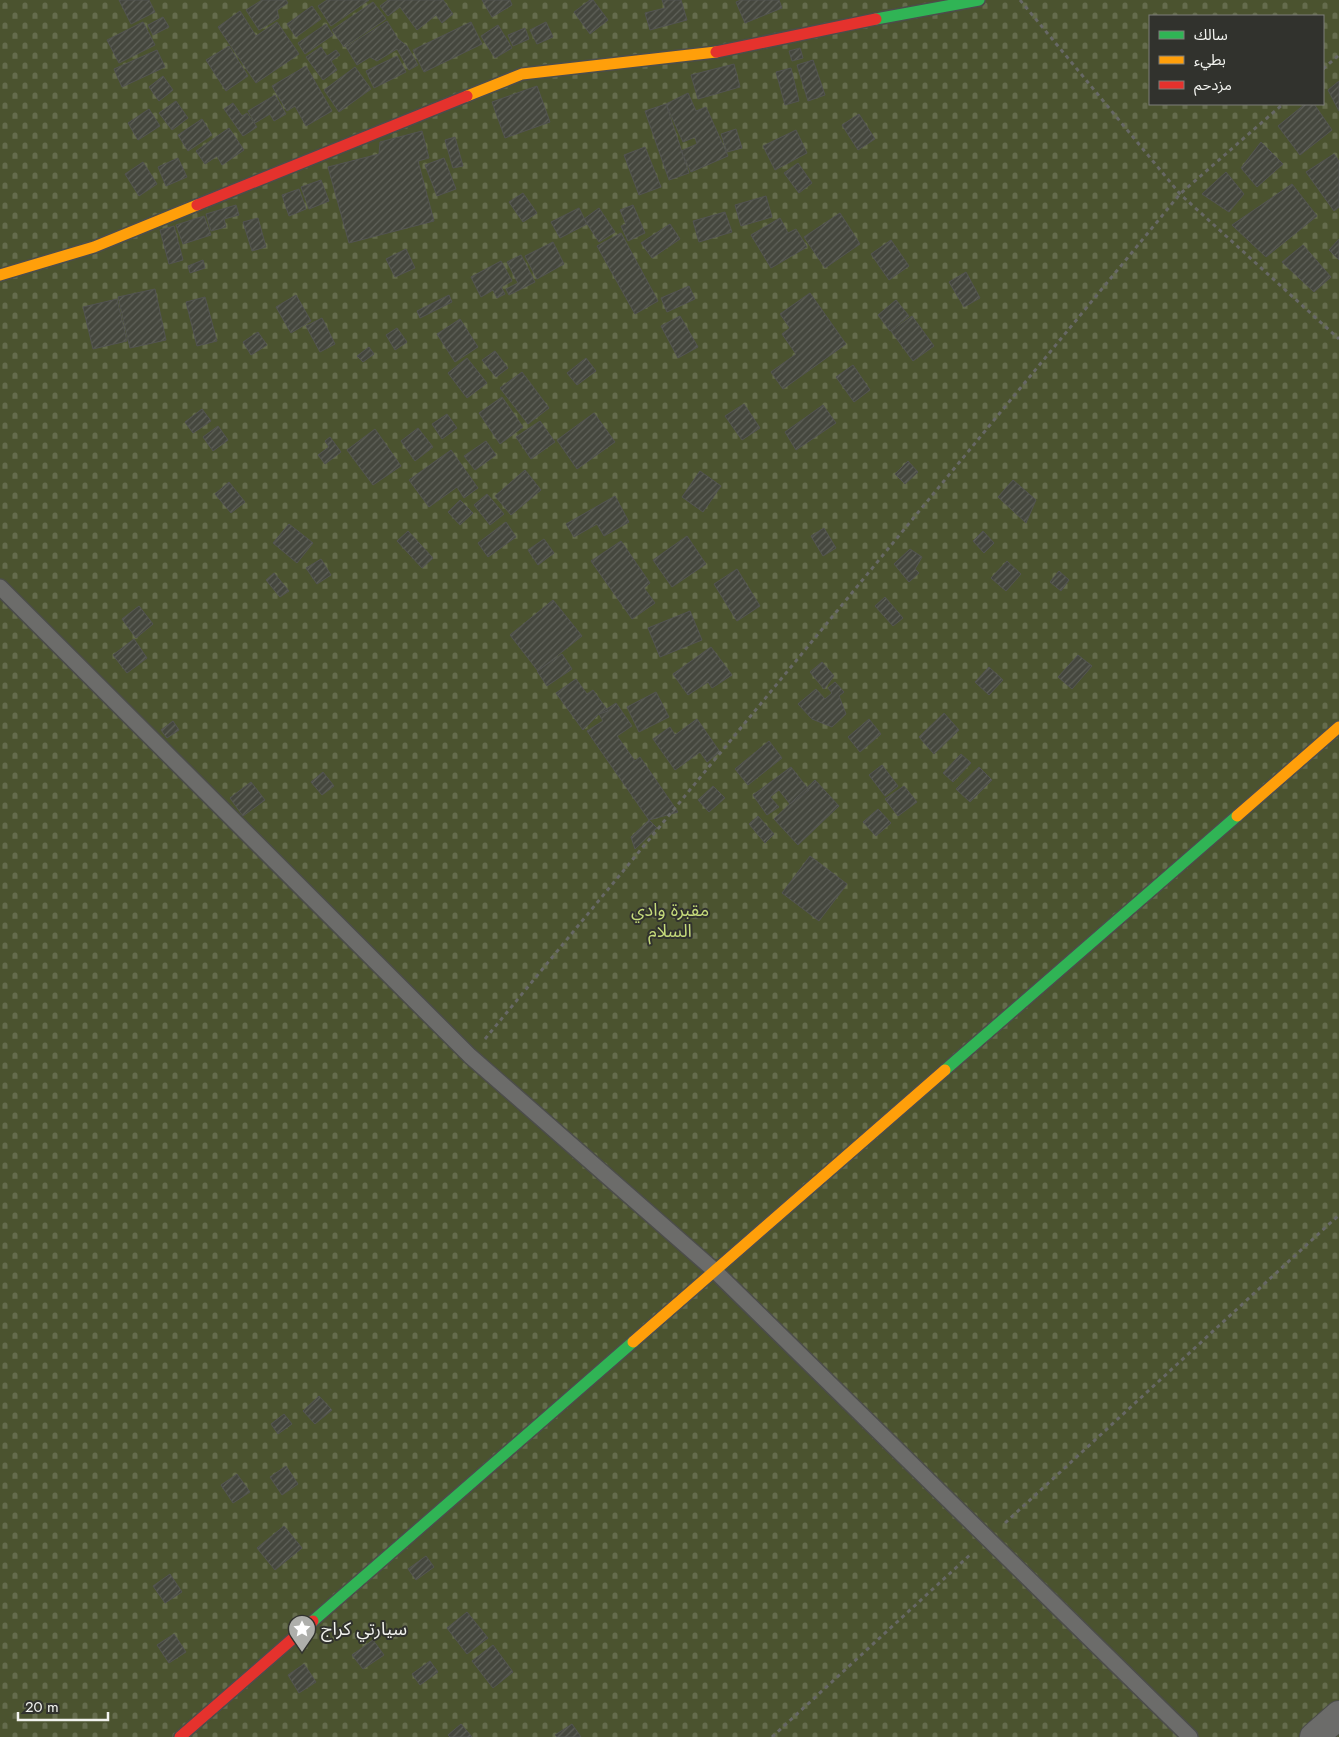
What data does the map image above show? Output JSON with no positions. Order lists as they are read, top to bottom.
{
  "parks": ["مقبرة وادي السلام"],
  "places": {
    "place": ["سيارتي كراج"]
  },
  "legend": ["سالك", "بطيء", "مزدحم"],
  "scale_bar": "20 m"
}
